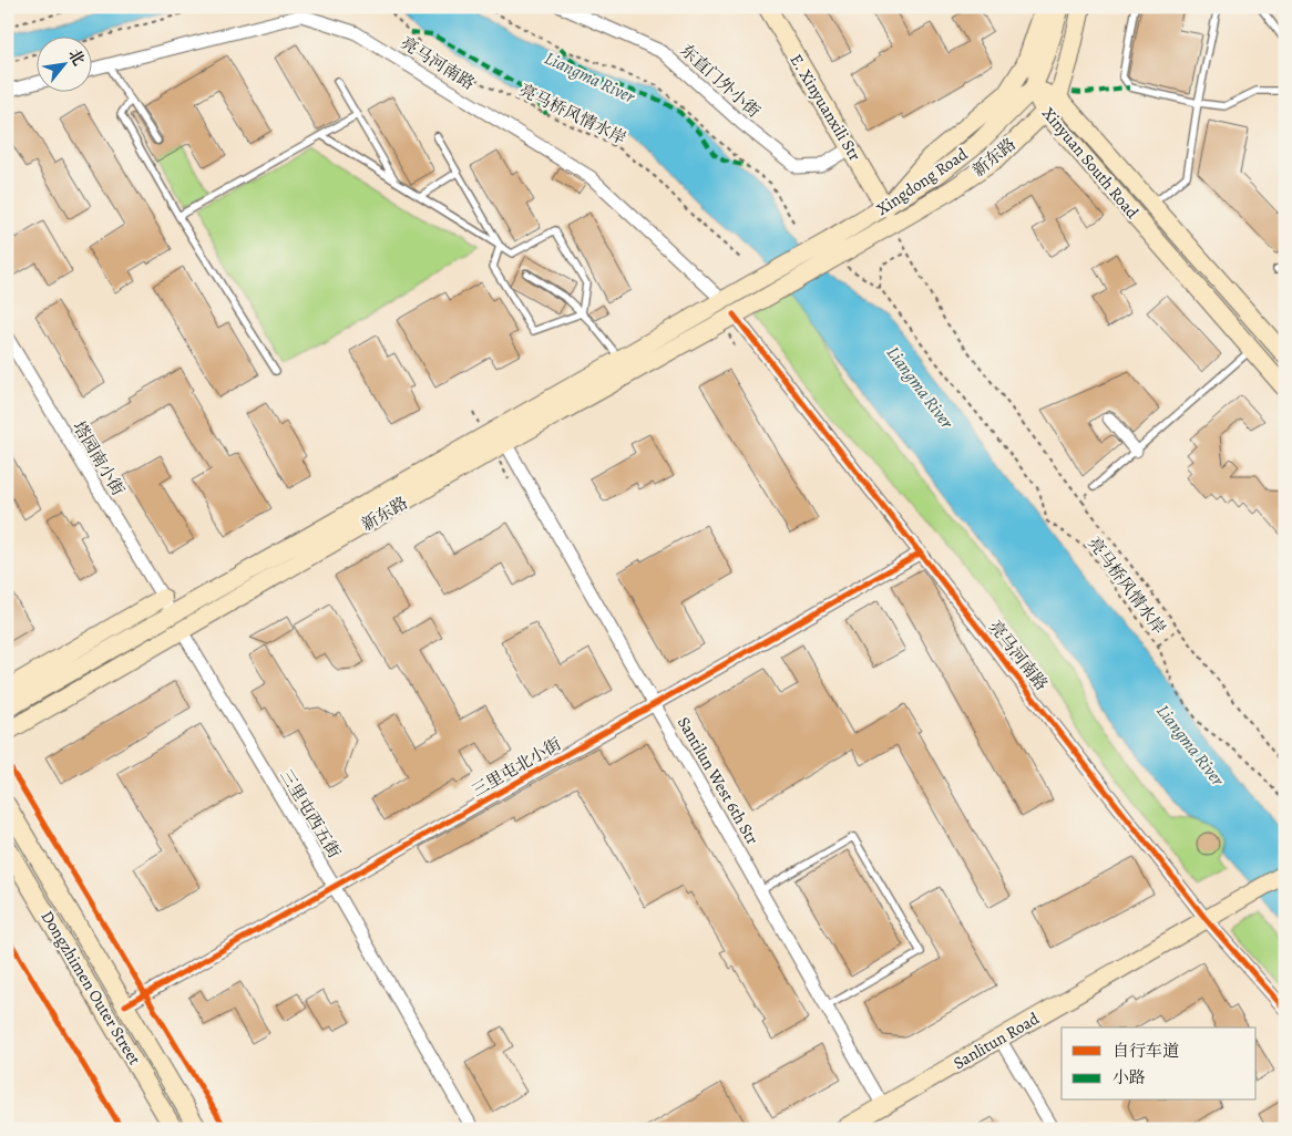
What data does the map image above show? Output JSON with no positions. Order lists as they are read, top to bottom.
{
  "streets": {
    "main road": [
      "E. Xinyuanxili Str",
      "新东路",
      "Xinyuan South Road",
      "Xingdong Road",
      "Dongzhimen Outer Street",
      "Sanlitun Road"
    ],
    "street": [
      "亮马河南路",
      "东直门外小街",
      "塔园南小街",
      "三里屯北小街",
      "Santilun West 6th Str",
      "三里屯西五街"
    ],
    "path": ["亮马桥风情水岸"]
  },
  "crossings": [
    ["亮马河南路", "新东路"],
    ["亮马河南路", "三里屯北小街"],
    ["亮马河南路", "Sanlitun Road"],
    ["东直门外小街", "E. Xinyuanxili Str"],
    ["E. Xinyuanxili Str", "Xingdong Road"],
    ["亮马桥风情水岸", "新东路"],
    ["亮马桥风情水岸", "Xingdong Road"],
    ["新东路", "Xinyuan South Road"],
    ["新东路", "Xingdong Road"],
    ["新东路", "塔园南小街"],
    ["新东路", "Santilun West 6th Str"],
    ["新东路", "三里屯西五街"],
    ["Xinyuan South Road", "Xingdong Road"],
    ["三里屯北小街", "Santilun West 6th Str"],
    ["三里屯北小街", "三里屯西五街"],
    ["三里屯北小街", "Dongzhimen Outer Street"],
    ["Santilun West 6th Str", "Sanlitun Road"]
  ],
  "water": ["Liangma River"],
  "legend": ["自行车道", "小路"],
  "north": "top right"
}
